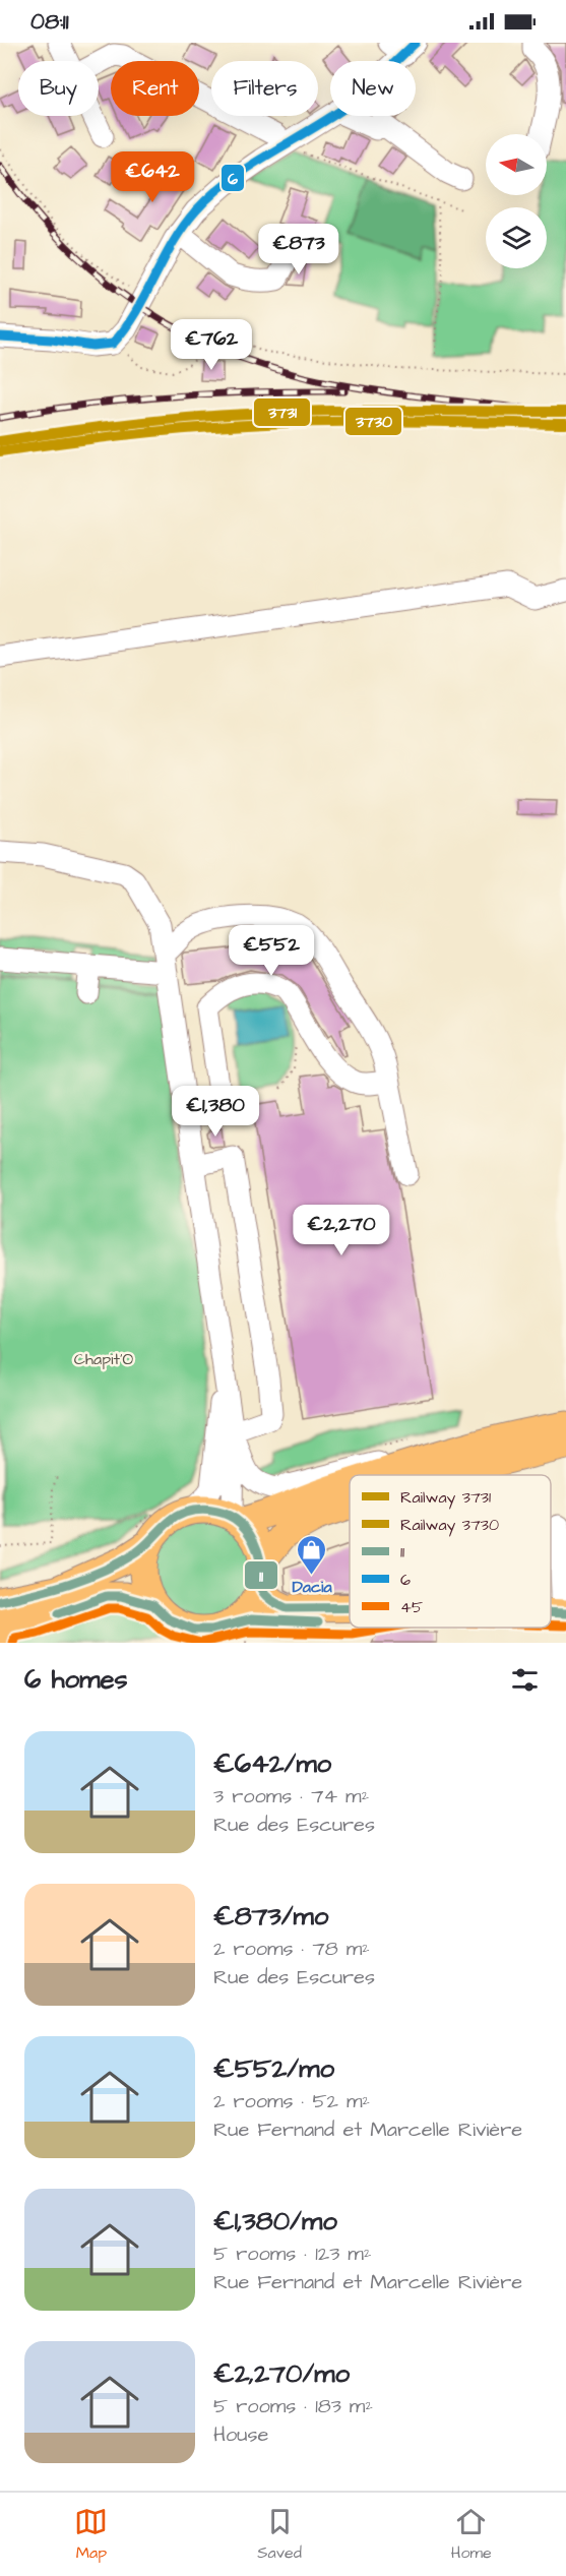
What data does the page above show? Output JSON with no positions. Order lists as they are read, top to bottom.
{
  "parks": ["Chapit'O"],
  "places": {
    "shop": ["Dacia"]
  },
  "lines": [
    "transit line 6",
    "rail line 3731",
    "rail line 3730",
    "transit line 11",
    "transit line 45"
  ],
  "legend": [
    "Railway 3731",
    "Railway 3730",
    "11",
    "6",
    "45"
  ],
  "north": "left",
  "page": {
    "status": "08:11",
    "chip": [
      "Buy",
      "Rent",
      "Filters",
      "New"
    ],
    "price": [
      "€642",
      "€873",
      "€762",
      "€552",
      "€1,380",
      "€2,270"
    ],
    "heading": "6 homes",
    "list": [
      {
        "name": "€642/mo",
        "note": "3 rooms · 74 m² · Rue des Escures"
      },
      {
        "name": "€873/mo",
        "note": "2 rooms · 78 m² · Rue des Escures"
      },
      {
        "name": "€552/mo",
        "note": "2 rooms · 52 m² · Rue Fernand et Marcelle Rivière"
      },
      {
        "name": "€1,380/mo",
        "note": "5 rooms · 123 m² · Rue Fernand et Marcelle Rivière"
      },
      {
        "name": "€2,270/mo",
        "note": "5 rooms · 183 m² · House"
      }
    ],
    "tabs": ["Map", "Saved", "Home"]
  }
}
